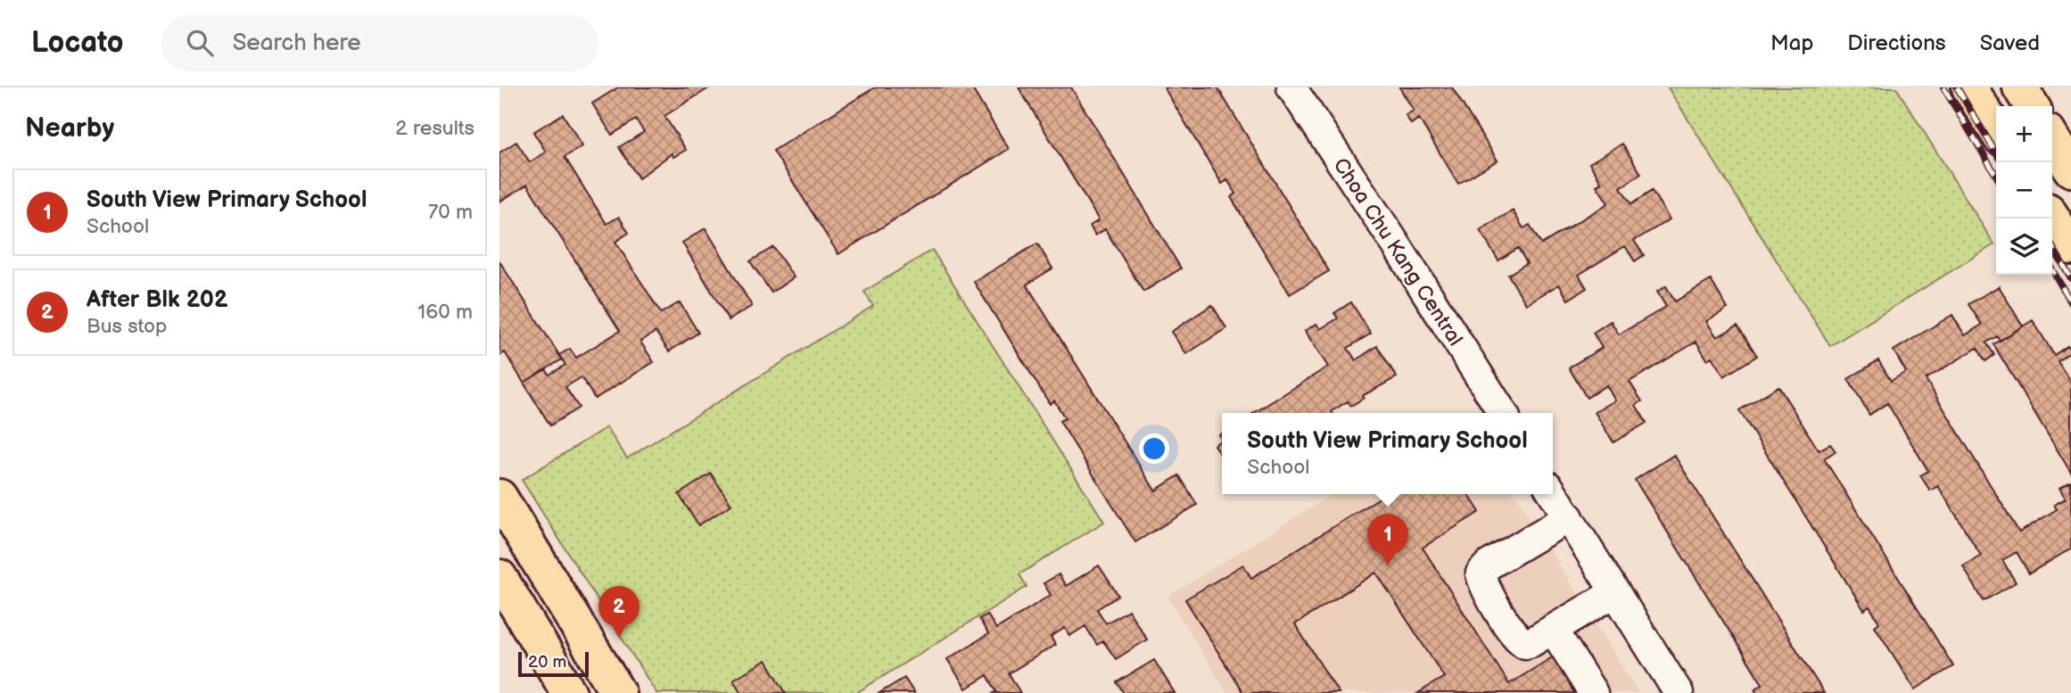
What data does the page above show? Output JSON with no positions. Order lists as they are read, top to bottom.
{
  "streets": {
    "street": ["Choa Chu Kang Central"]
  },
  "scale_bar": "20 m",
  "page": {
    "header": "Locato",
    "search": "Search here",
    "nav": ["Map", "Directions", "Saved"],
    "heading": ["Nearby", "2 results"],
    "map_buttons": ["+", "−"],
    "list": [
      {
        "mark": "1",
        "name": "South View Primary School",
        "note": "School",
        "value": "70 m"
      },
      {
        "mark": "2",
        "name": "After Blk 202",
        "note": "Bus stop",
        "value": "160 m"
      }
    ],
    "popup": ["South View Primary School", "School"],
    "pins": ["1", "2"],
    "scale": "20 m"
  }
}
